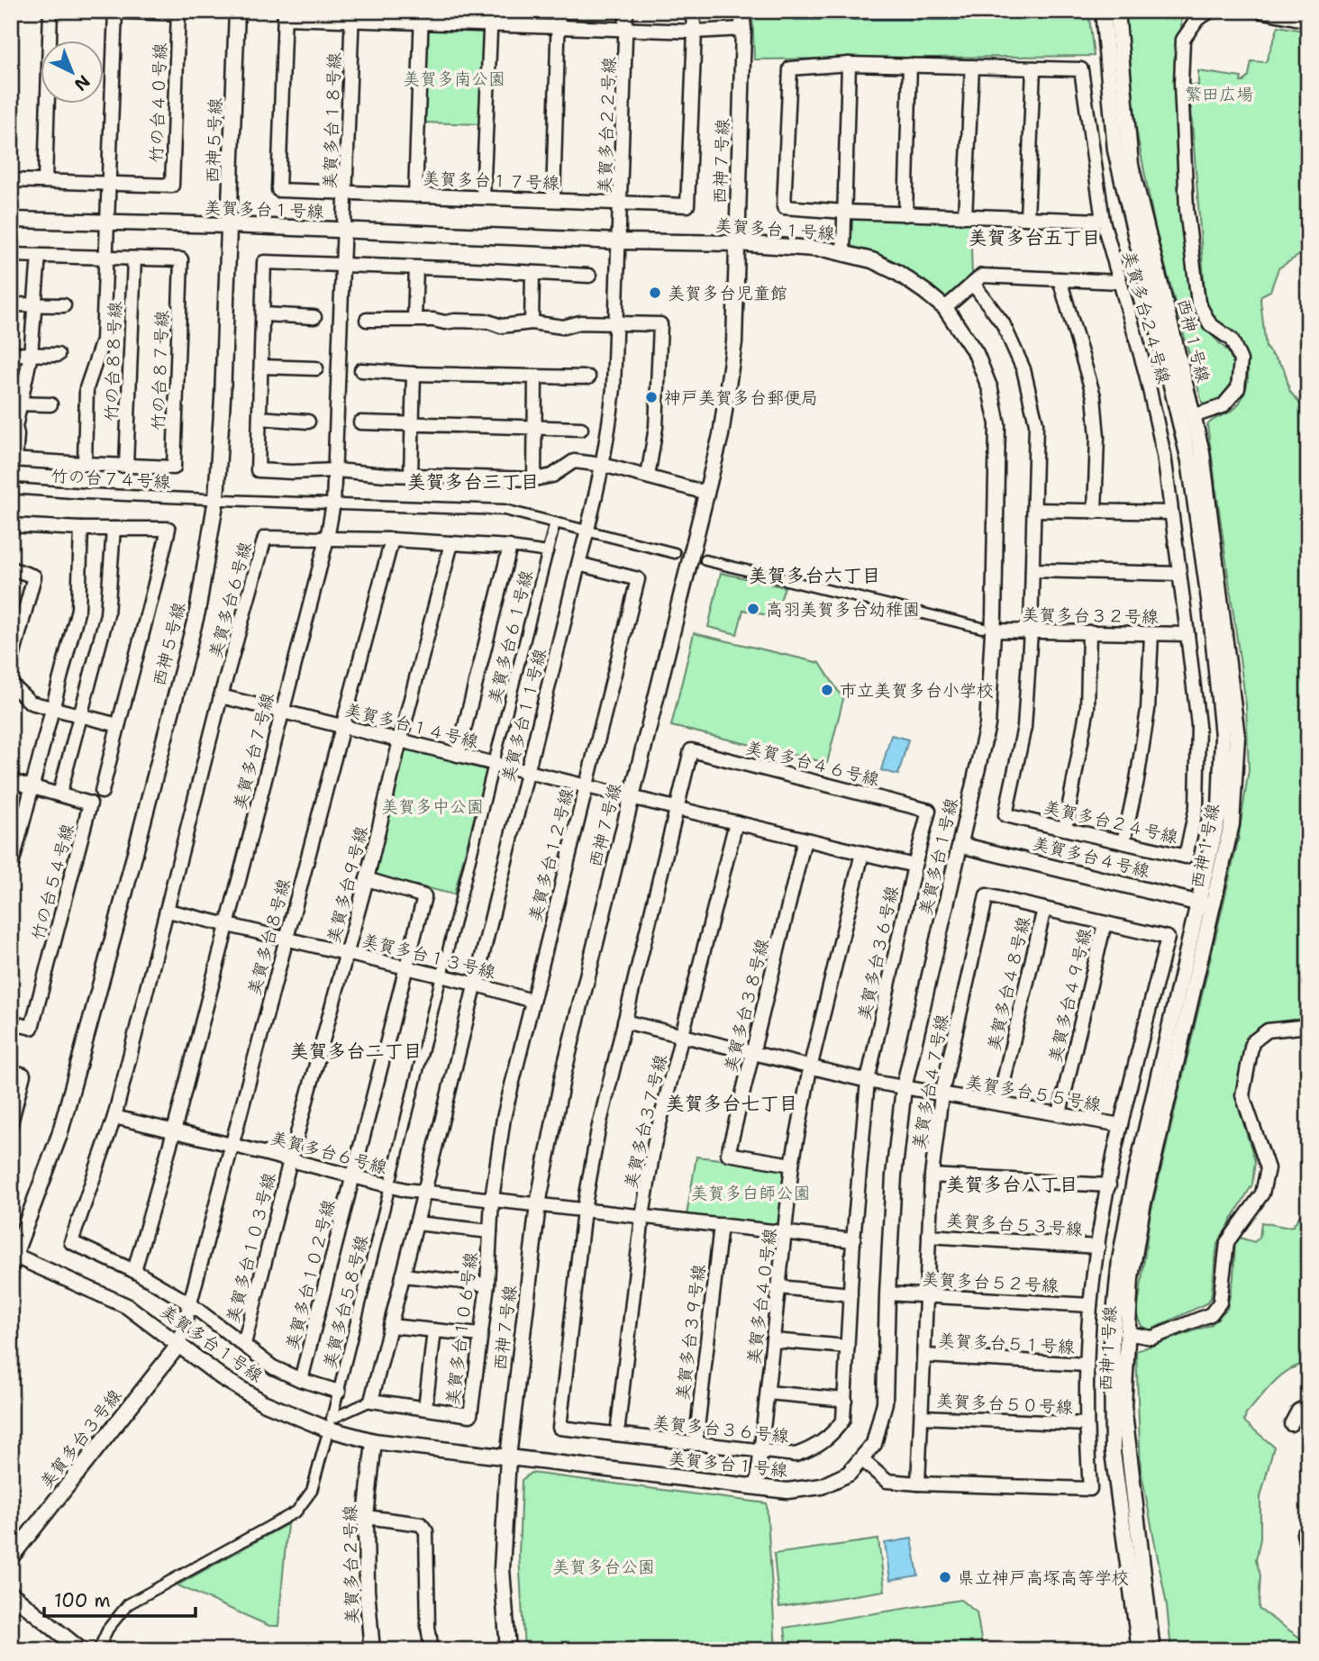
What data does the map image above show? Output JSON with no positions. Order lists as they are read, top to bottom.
{
  "streets": {
    "street": [
      "竹の台４０号線",
      "美賀多台１８号線",
      "美賀多台２２号線",
      "西神５号線",
      "西神７号線",
      "美賀多台１７号線",
      "美賀多台１号線",
      "美賀多台２４号線",
      "西神１号線",
      "竹の台８８号線",
      "竹の台８７号線",
      "竹の台７４号線",
      "美賀多台６号線",
      "美賀多台３２号線",
      "美賀多台６１号線",
      "美賀多台１１号線",
      "美賀多台１４号線",
      "美賀多台７号線",
      "美賀多台４６号線",
      "美賀多台１２号線",
      "美賀多台４号線",
      "竹の台５４号線",
      "美賀多台９号線",
      "美賀多台８号線",
      "美賀多台３６号線",
      "美賀多台１３号線",
      "美賀多台４８号線",
      "美賀多台４９号線",
      "美賀多台３８号線",
      "美賀多台４７号線",
      "美賀多台５５号線",
      "美賀多台３７号線",
      "美賀多台５３号線",
      "美賀多台１０３号線",
      "美賀多台１０２号線",
      "美賀多台５２号線",
      "美賀多台４０号線",
      "美賀多台５８号線",
      "美賀多台１０６号線",
      "美賀多台３９号線",
      "美賀多台５１号線",
      "美賀多台５０号線",
      "美賀多台３号線",
      "美賀多台２号線"
    ]
  },
  "crossings": [
    ["美賀多台１８号線", "美賀多台１７号線"],
    ["美賀多台１８号線", "美賀多台１号線"],
    ["美賀多台１８号線", "美賀多台７号線"],
    ["美賀多台２２号線", "美賀多台１７号線"],
    ["美賀多台２２号線", "美賀多台１号線"],
    ["美賀多台２２号線", "美賀多台１１号線"],
    ["西神５号線", "美賀多台１号線"],
    ["西神７号線", "美賀多台１号線"],
    ["西神７号線", "美賀多台６号線"],
    ["西神７号線", "美賀多台１４号線"],
    ["西神７号線", "美賀多台３６号線"],
    ["美賀多台１号線", "美賀多台３２号線"],
    ["美賀多台１号線", "美賀多台１１号線"],
    ["美賀多台１号線", "美賀多台７号線"],
    ["美賀多台１号線", "美賀多台４号線"],
    ["美賀多台１号線", "美賀多台８号線"],
    ["美賀多台１号線", "美賀多台５５号線"],
    ["美賀多台１号線", "美賀多台５２号線"],
    ["美賀多台１号線", "美賀多台４０号線"],
    ["美賀多台１号線", "美賀多台３号線"],
    ["美賀多台１号線", "美賀多台２号線"],
    ["美賀多台２４号線", "美賀多台３２号線"],
    ["西神１号線", "美賀多台４号線"],
    ["竹の台８８号線", "竹の台８７号線"],
    ["美賀多台６号線", "美賀多台１１号線"],
    ["美賀多台６号線", "美賀多台１４号線"],
    ["美賀多台６号線", "美賀多台７号線"],
    ["美賀多台６号線", "美賀多台１２号線"],
    ["美賀多台６号線", "美賀多台９号線"],
    ["美賀多台６号線", "美賀多台８号線"],
    ["美賀多台６号線", "美賀多台３６号線"],
    ["美賀多台６号線", "美賀多台１３号線"],
    ["美賀多台６号線", "美賀多台３７号線"],
    ["美賀多台６号線", "美賀多台１０３号線"],
    ["美賀多台６号線", "美賀多台１０２号線"],
    ["美賀多台６号線", "美賀多台４０号線"],
    ["美賀多台６号線", "美賀多台１０６号線"],
    ["美賀多台６号線", "美賀多台３９号線"],
    ["美賀多台１１号線", "美賀多台１４号線"],
    ["美賀多台１１号線", "美賀多台１２号線"],
    ["美賀多台１１号線", "美賀多台１３号線"],
    ["美賀多台１４号線", "美賀多台７号線"],
    ["美賀多台１４号線", "美賀多台１２号線"],
    ["美賀多台１４号線", "美賀多台９号線"],
    ["美賀多台１４号線", "美賀多台８号線"],
    ["美賀多台１４号線", "美賀多台３６号線"],
    ["美賀多台７号線", "美賀多台１３号線"],
    ["美賀多台４６号線", "美賀多台３６号線"],
    ["美賀多台１２号線", "美賀多台１３号線"],
    ["美賀多台１２号線", "美賀多台１０６号線"],
    ["美賀多台９号線", "美賀多台１３号線"],
    ["美賀多台９号線", "美賀多台１０３号線"],
    ["美賀多台９号線", "美賀多台１０２号線"],
    ["美賀多台８号線", "美賀多台１３号線"],
    ["美賀多台８号線", "美賀多台１０２号線"],
    ["美賀多台８号線", "美賀多台３号線"],
    ["美賀多台３６号線", "美賀多台３８号線"],
    ["美賀多台３６号線", "美賀多台５５号線"],
    ["美賀多台３６号線", "美賀多台３７号線"],
    ["美賀多台３６号線", "美賀多台４０号線"],
    ["美賀多台３６号線", "美賀多台３９号線"],
    ["美賀多台１３号線", "美賀多台１０２号線"],
    ["美賀多台４８号線", "美賀多台４７号線"],
    ["美賀多台４８号線", "美賀多台５５号線"],
    ["美賀多台４９号線", "美賀多台４７号線"],
    ["美賀多台４９号線", "美賀多台５５号線"],
    ["美賀多台３８号線", "美賀多台５５号線"],
    ["美賀多台３８号線", "美賀多台４０号線"],
    ["美賀多台４７号線", "美賀多台５５号線"],
    ["美賀多台４７号線", "美賀多台５３号線"],
    ["美賀多台４７号線", "美賀多台５２号線"],
    ["美賀多台４７号線", "美賀多台５１号線"],
    ["美賀多台４７号線", "美賀多台５０号線"],
    ["美賀多台５５号線", "美賀多台３７号線"],
    ["美賀多台５５号線", "美賀多台４０号線"],
    ["美賀多台１０３号線", "美賀多台１０２号線"],
    ["美賀多台１０２号線", "美賀多台５８号線"],
    ["美賀多台５８号線", "美賀多台１０６号線"]
  ],
  "districts": [
    "美賀多台五丁目",
    "美賀多台三丁目",
    "美賀多台六丁目",
    "美賀多台二丁目",
    "美賀多台七丁目",
    "美賀多台八丁目"
  ],
  "parks": [
    "美賀多南公園",
    "繁田広場",
    "美賀多中公園",
    "美賀多白師公園",
    "美賀多台公園"
  ],
  "places": [
    "美賀多台児童館",
    "神戸美賀多台郵便局",
    "高羽美賀多台幼稚園",
    "市立美賀多台小学校",
    "県立神戸高塚高等学校"
  ],
  "scale_bar": "100 m",
  "north": "bottom right"
}
